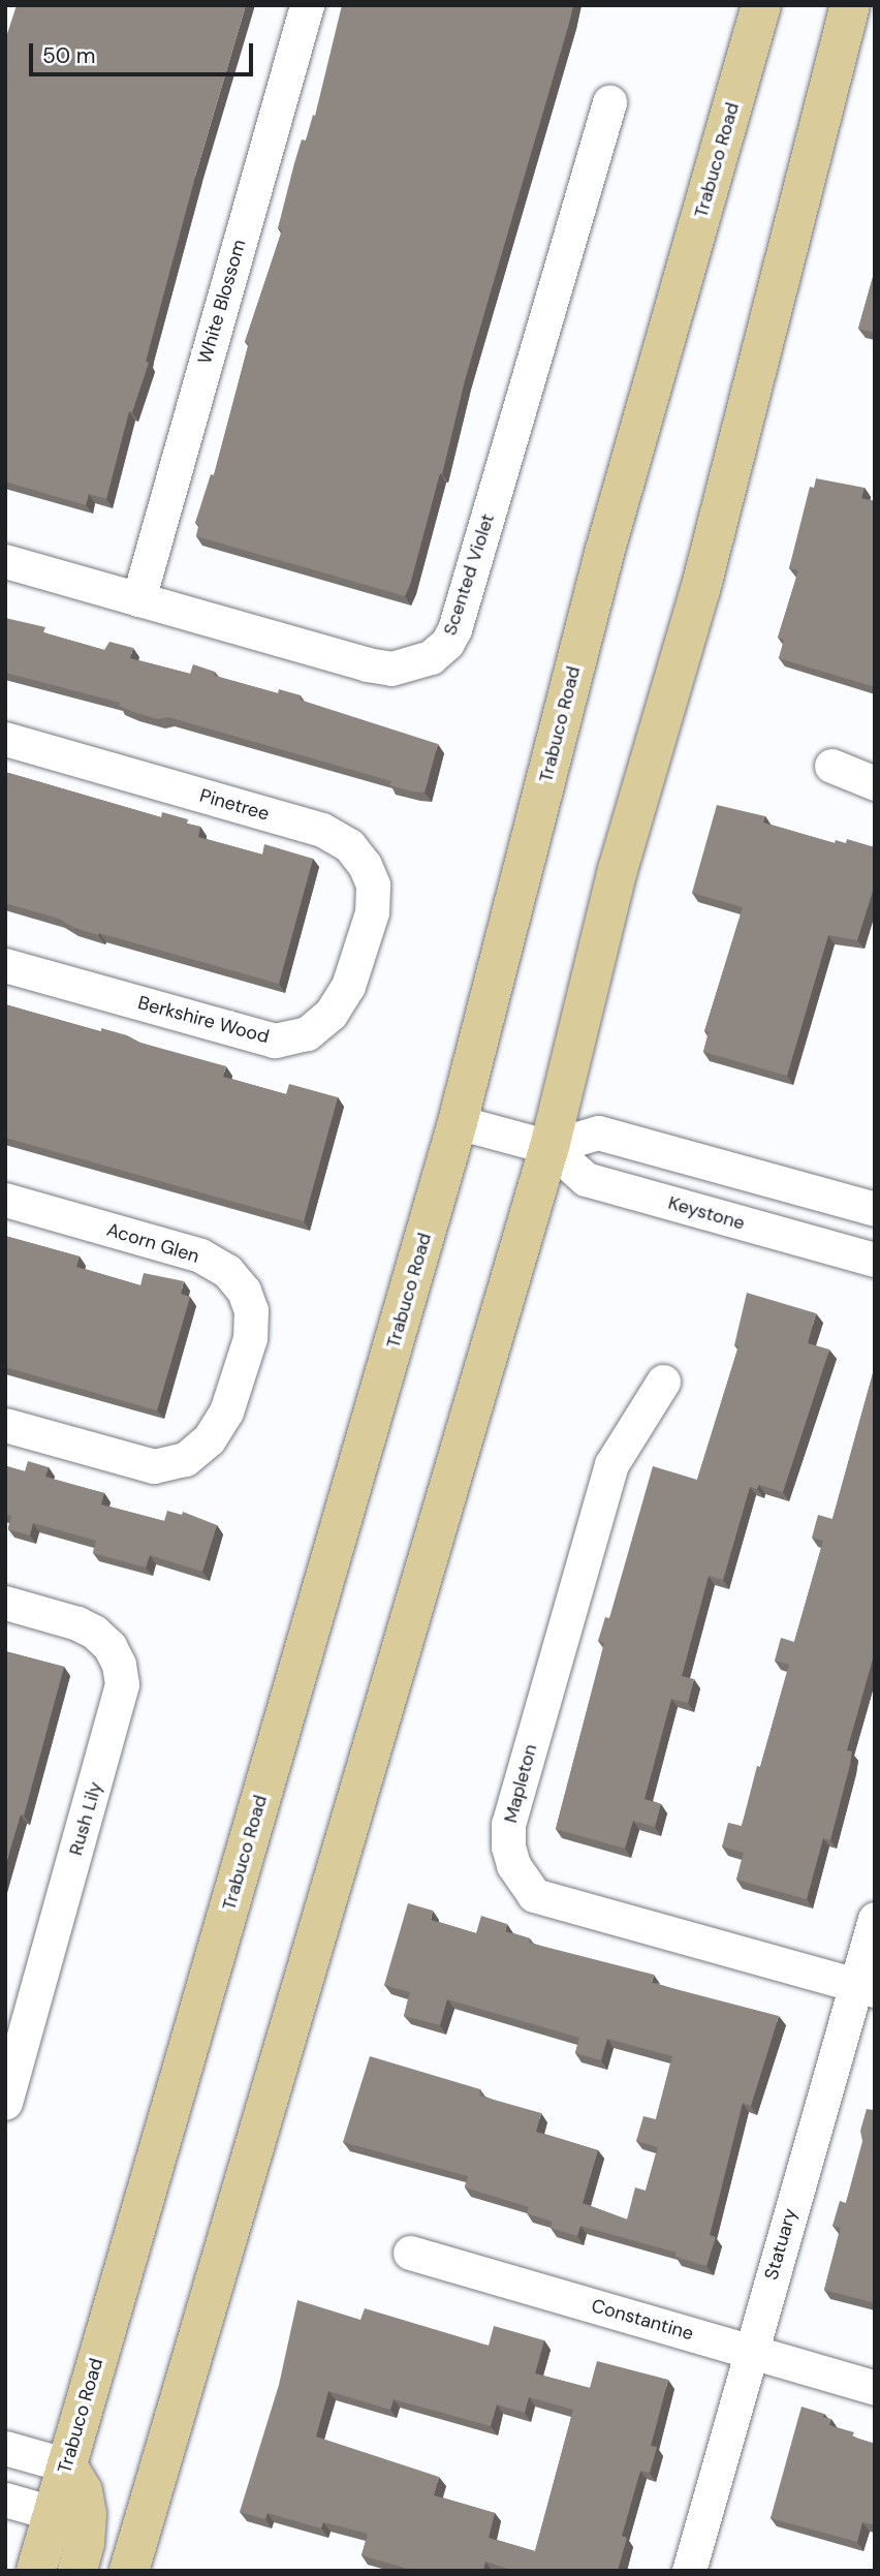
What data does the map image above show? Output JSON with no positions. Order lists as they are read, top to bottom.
{
  "streets": {
    "main road": ["Trabuco Road"],
    "street": [
      "White Blossom",
      "Scented Violet",
      "Pinetree",
      "Berkshire Wood",
      "Keystone",
      "Acorn Glen",
      "Mapleton",
      "Rush Lily",
      "Statuary",
      "Constantine"
    ]
  },
  "crossings": [
    ["Trabuco Road", "Keystone"],
    ["White Blossom", "Scented Violet"],
    ["Pinetree", "Berkshire Wood"],
    ["Mapleton", "Statuary"],
    ["Statuary", "Constantine"]
  ],
  "scale_bar": "50 m"
}
